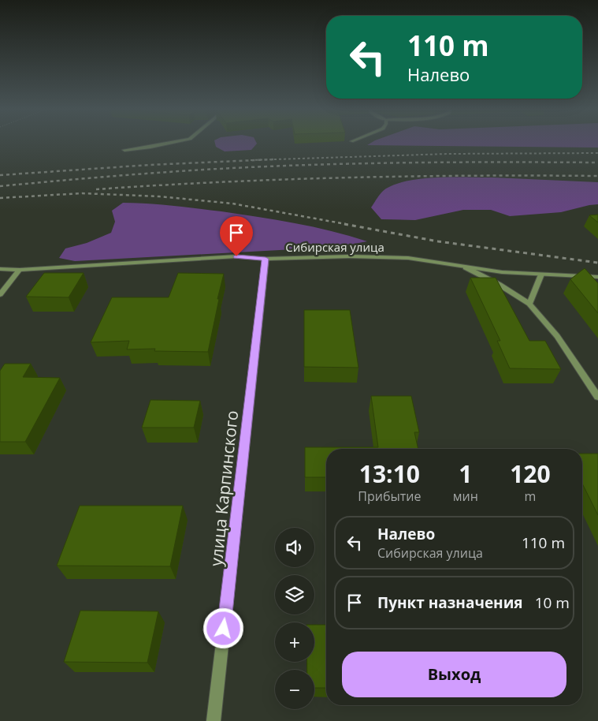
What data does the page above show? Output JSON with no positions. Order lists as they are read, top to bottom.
{
  "streets": {
    "street": ["Сибирская улица", "улица Карпинского"]
  },
  "crossings": [
    ["Сибирская улица", "улица Карпинского"]
  ],
  "page": {
    "turn": ["110 m", "Налево"],
    "eta": [
      "13:10",
      "Прибытие",
      "1",
      "мин",
      "120",
      "m"
    ],
    "list": [
      {
        "name": "Налево",
        "note": "Сибирская улица",
        "value": "110 m"
      },
      {
        "name": "Пункт назначения",
        "value": "10 m"
      }
    ],
    "map_buttons": ["+", "−"],
    "buttons": "Выход"
  }
}
